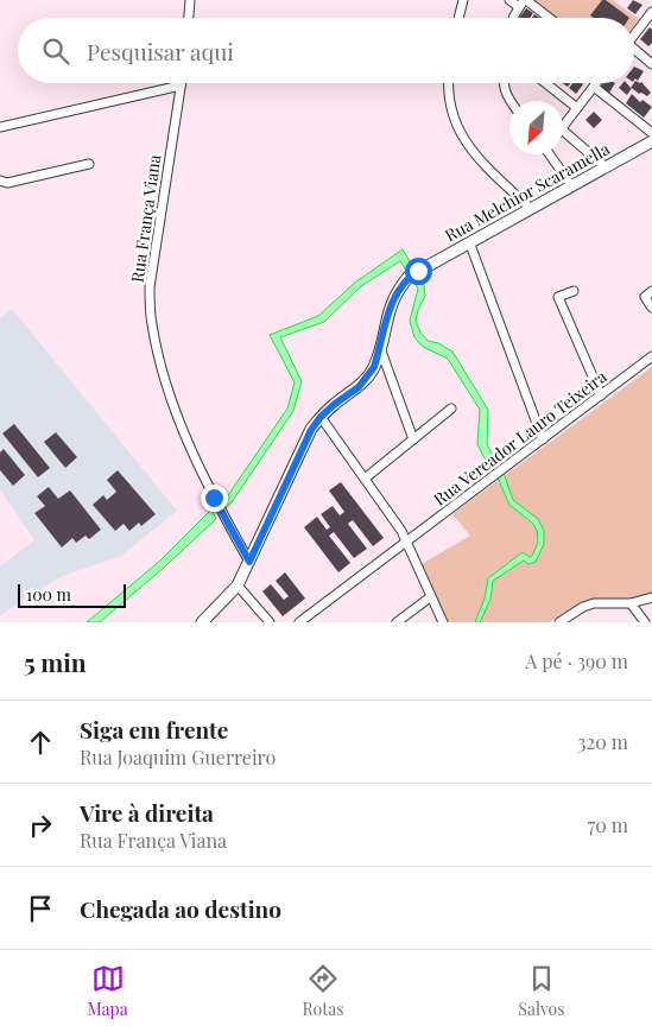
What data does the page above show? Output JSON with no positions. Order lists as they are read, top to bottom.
{
  "streets": {
    "street": ["Rua Melchior Scaramella", "Rua França Viana", "Rua Vereador Lauro Teixeira"]
  },
  "scale_bar": "100 m",
  "north": "bottom left",
  "page": {
    "search": "Pesquisar aqui",
    "scale": "100 m",
    "heading": ["5 min", "A pé · 390 m"],
    "list": [
      ["Siga em frente", "Rua Joaquim Guerreiro", "320 m"],
      ["Vire à direita", "Rua França Viana", "70 m"],
      "Chegada ao destino"
    ],
    "nav": ["Mapa", "Rotas", "Salvos"]
  }
}
